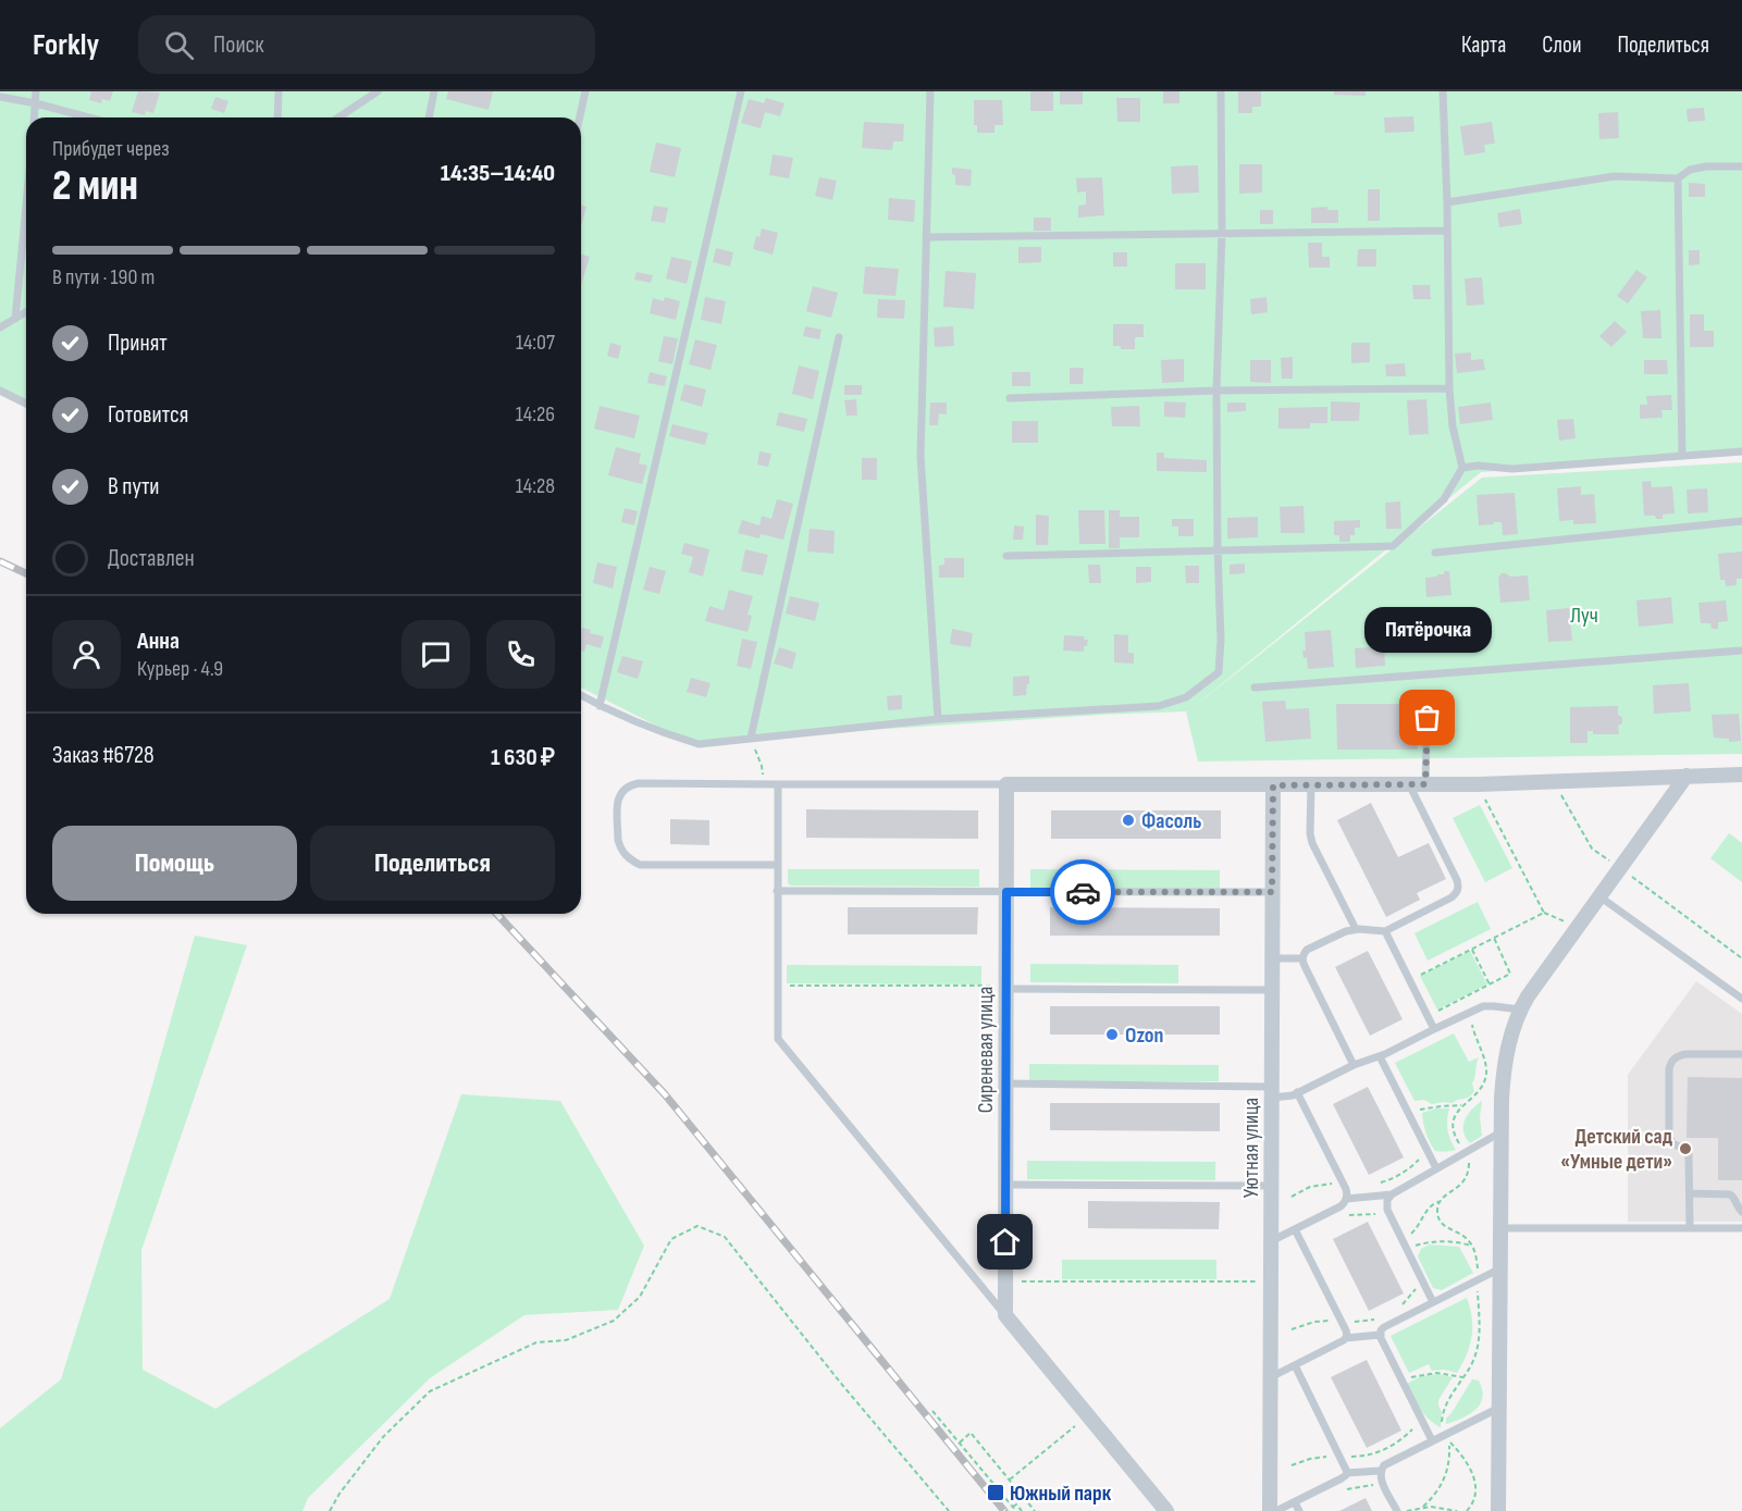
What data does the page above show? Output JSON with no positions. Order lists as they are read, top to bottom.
{
  "streets": {
    "street": ["Сиреневая улица", "Уютная улица"]
  },
  "parks": ["Луч"],
  "places": {
    "other": [
      "Пятёрочка",
      "Фасоль",
      "Ozon",
      "Детский сад «Умные дети»"
    ],
    "transit": ["Южный парк"]
  },
  "page": {
    "header": "Forkly",
    "search": "Поиск",
    "nav": ["Карта", "Слои", "Поделиться"],
    "heading": ["2 мин", "Прибудет через", "14:35–14:40"],
    "panel": [
      "Анна",
      "Курьер · 4.9",
      "Заказ #6728",
      "1 630 ₽"
    ],
    "bar": "В пути · 190 m",
    "list": [
      ["Принят", "14:07"],
      ["Готовится", "14:26"],
      ["В пути", "14:28"],
      "Доставлен"
    ],
    "bubble": "Пятёрочка",
    "buttons": ["Помощь", "Поделиться"]
  }
}
